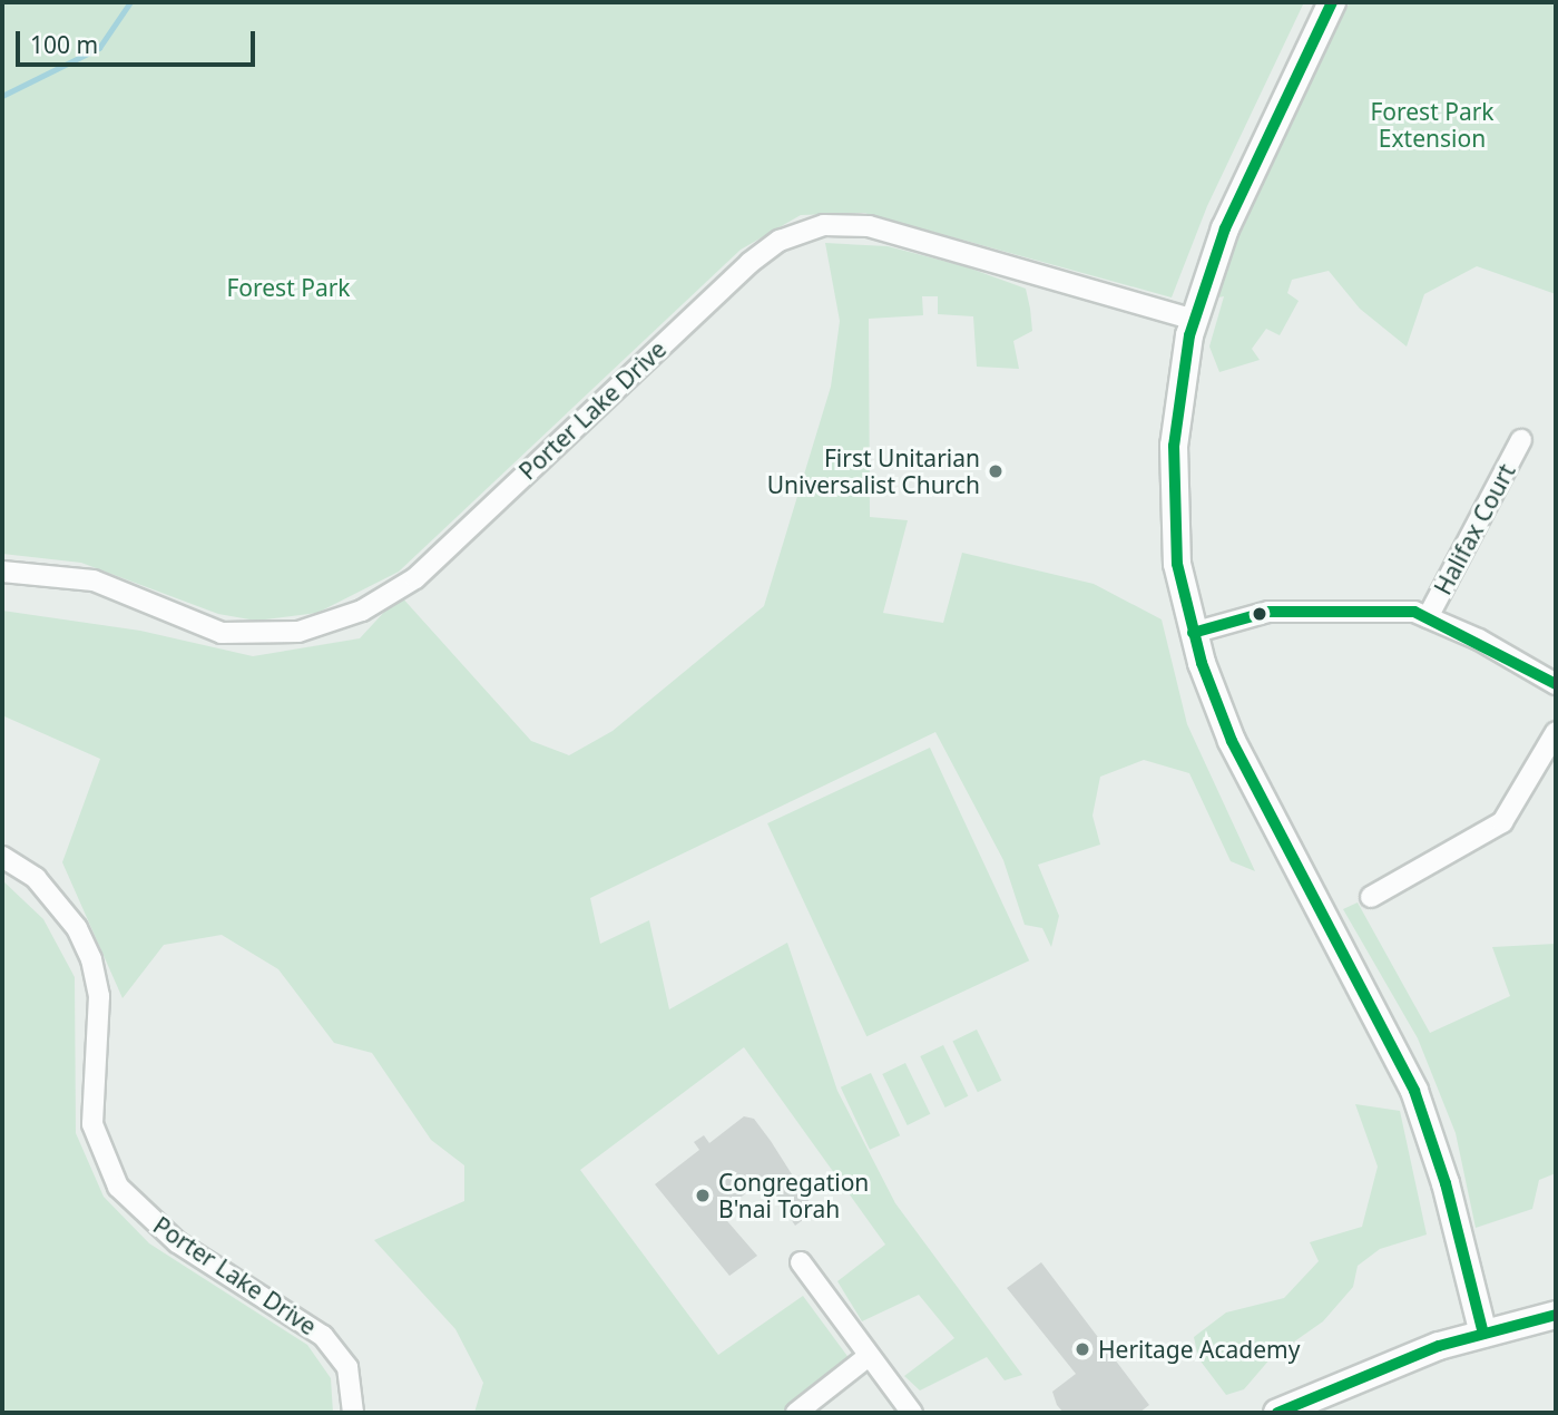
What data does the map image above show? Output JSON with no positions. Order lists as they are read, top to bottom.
{
  "streets": {
    "street": ["Porter Lake Drive", "Halifax Court"]
  },
  "parks": ["Forest Park Extension", "Forest Park"],
  "places": ["First Unitarian Universalist Church", "Congregation B'nai Torah", "Heritage Academy"],
  "scale_bar": "100 m"
}
